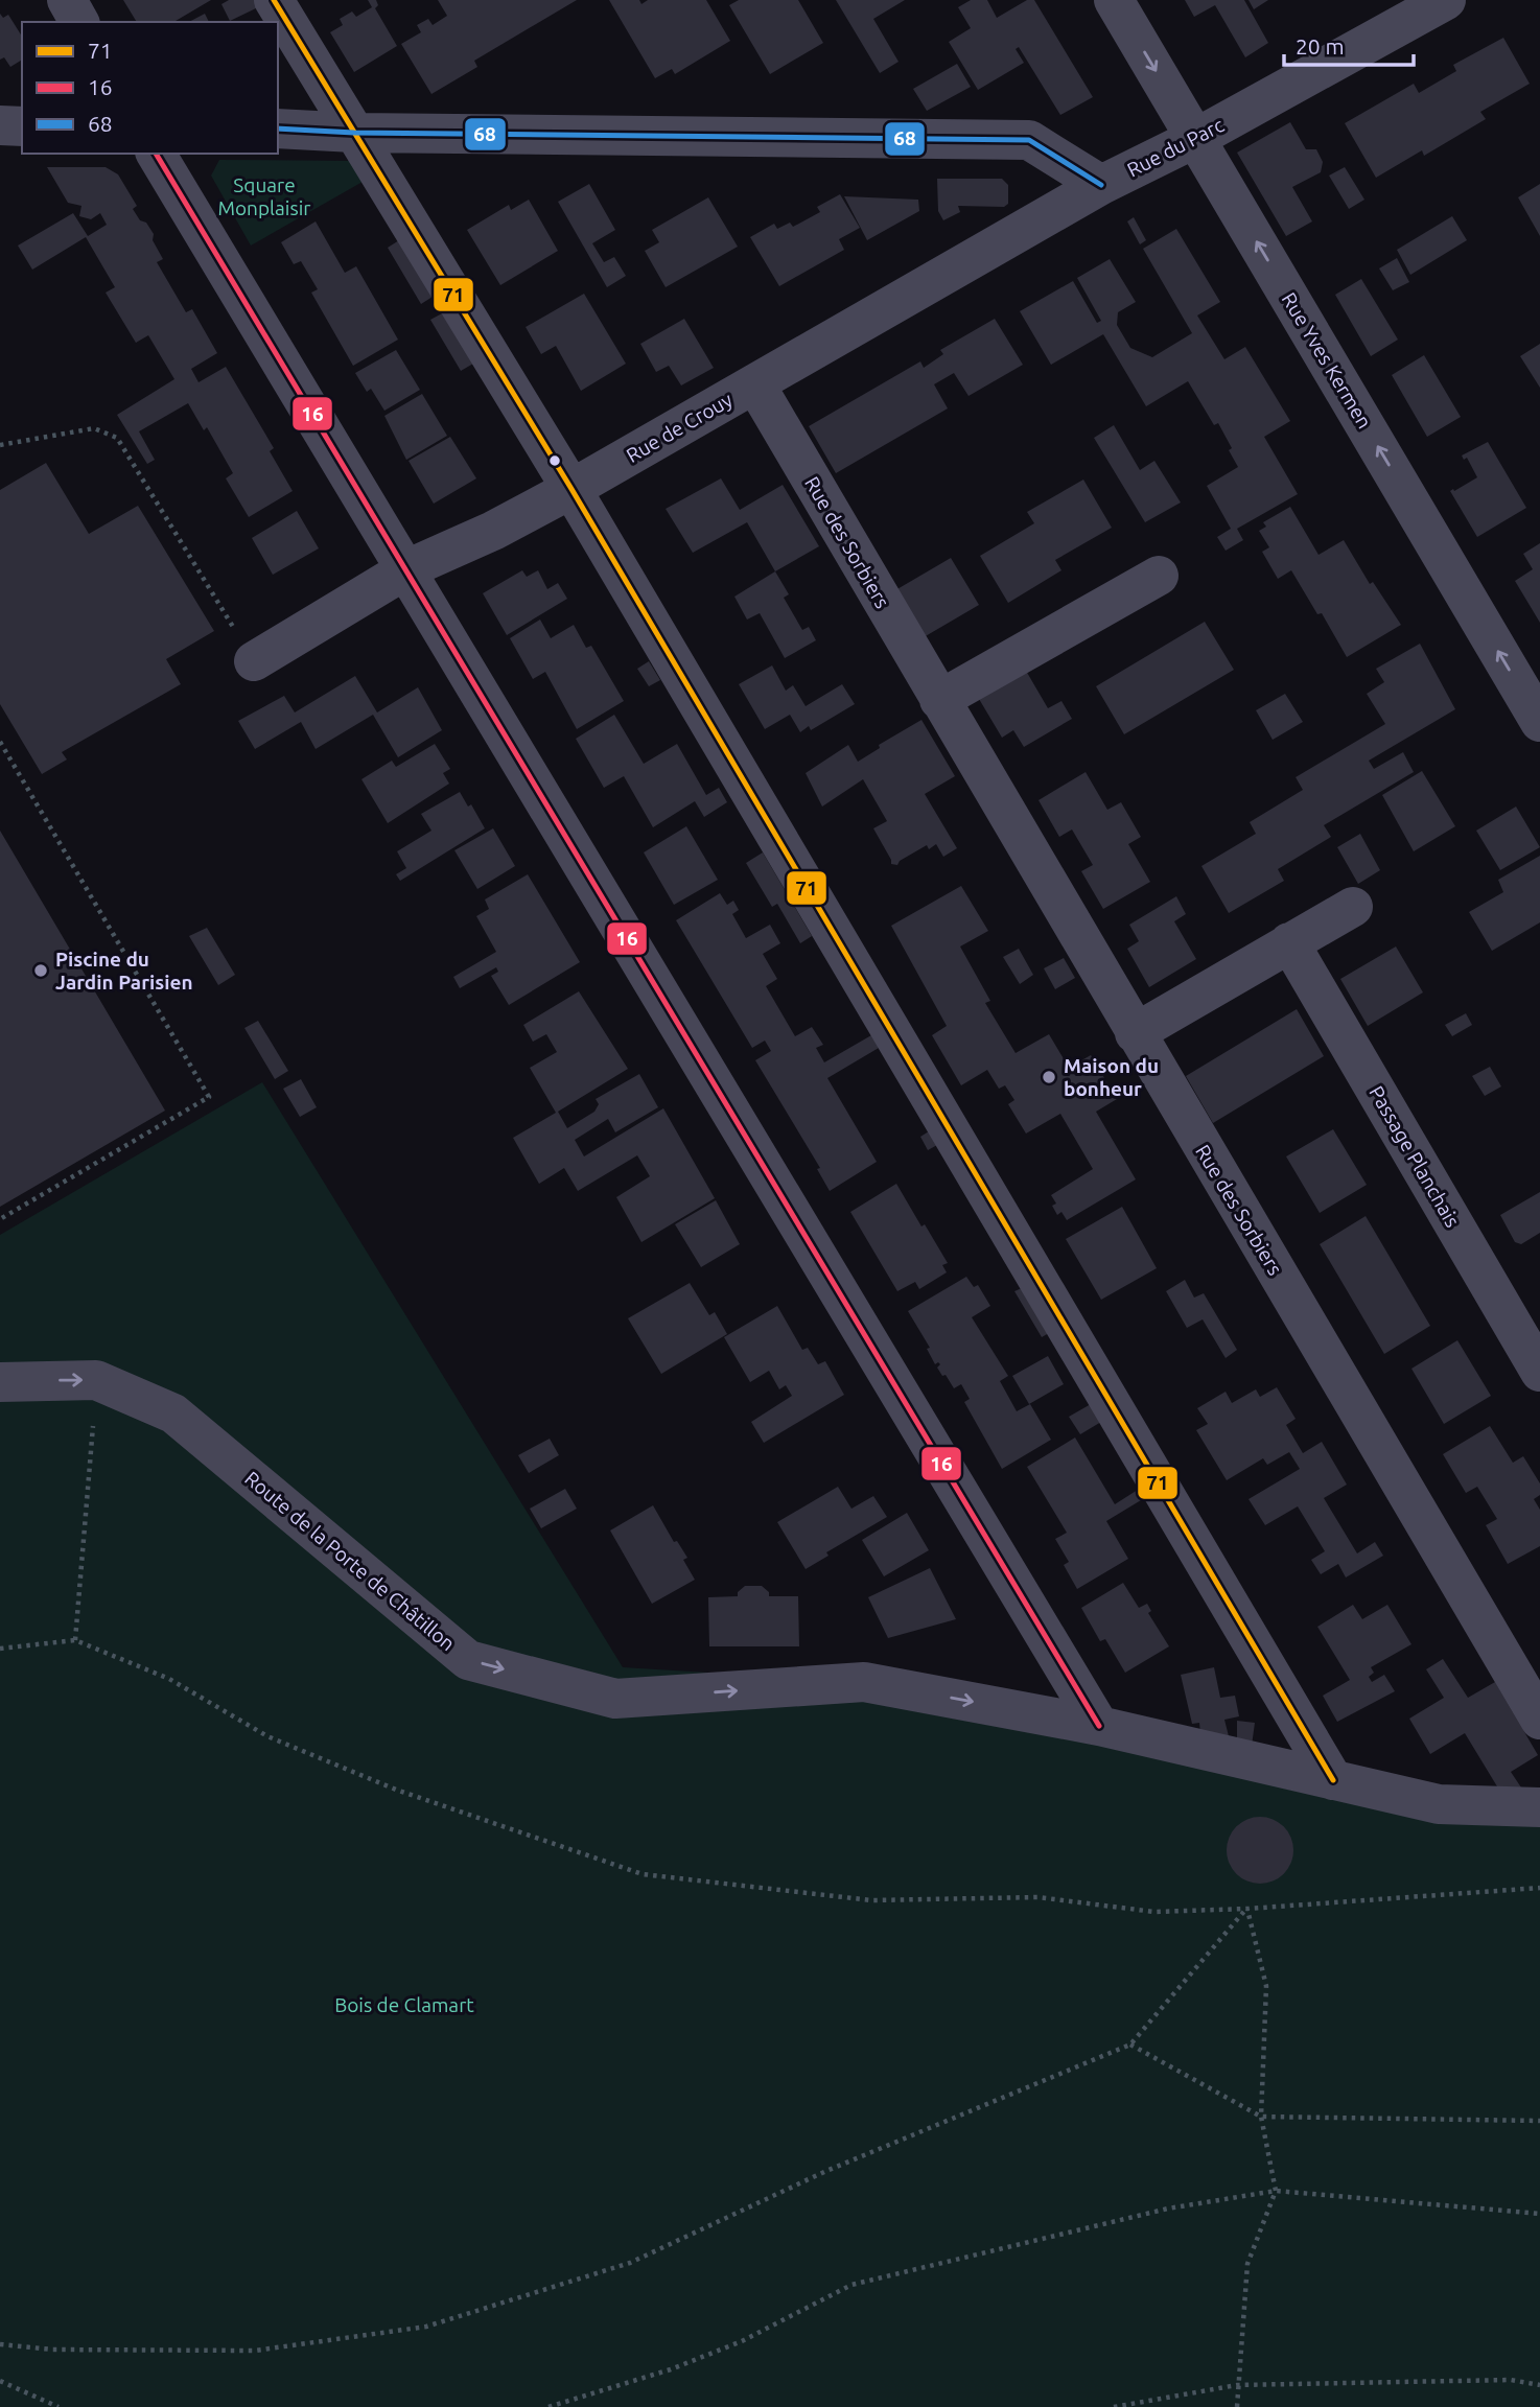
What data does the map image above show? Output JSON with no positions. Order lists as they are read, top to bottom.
{
  "streets": {
    "street": [
      "Rue du Parc",
      "Rue Yves Kermen",
      "Rue de Crouy",
      "Rue des Sorbiers",
      "Passage Planchais",
      "Route de la Porte de Châtillon"
    ]
  },
  "crossings": [
    ["Rue du Parc", "Rue Yves Kermen"],
    ["Rue du Parc", "Rue de Crouy"],
    ["Rue de Crouy", "Rue des Sorbiers"]
  ],
  "one_way": ["Route de la Porte de Châtillon"],
  "parks": ["Square Monplaisir", "Bois de Clamart"],
  "places": ["Piscine du Jardin Parisien", "Maison du bonheur"],
  "lines": ["transit line 71", "transit line 68", "transit line 16"],
  "legend": ["71", "16", "68"],
  "scale_bar": "20 m"
}
